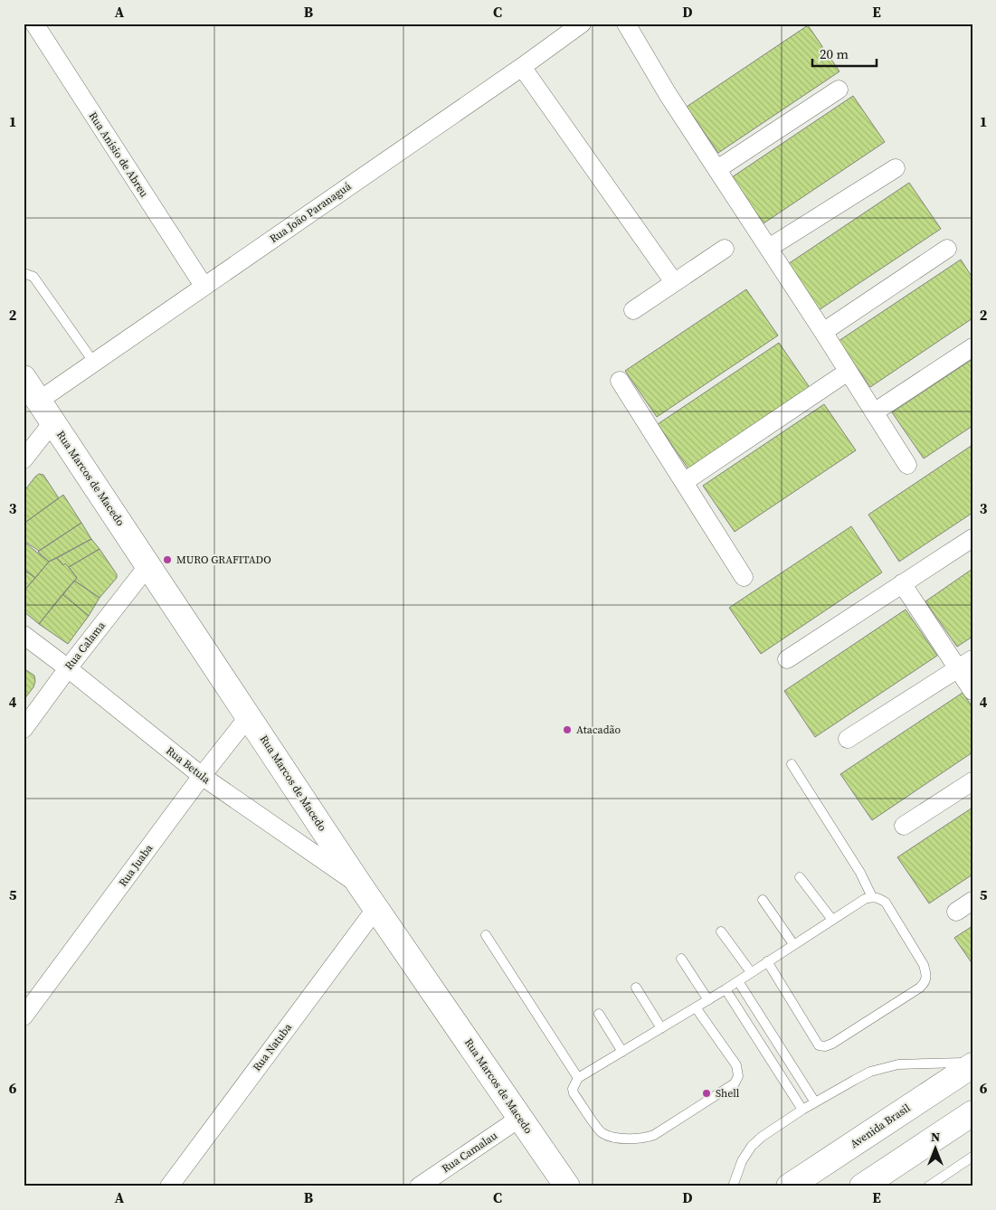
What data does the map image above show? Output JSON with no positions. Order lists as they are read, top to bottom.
{
  "streets": {
    "main road": ["Rua Marcos de Macedo", "Avenida Brasil"],
    "street": [
      "Rua Anísio de Abreu",
      "Rua João Paranaguá",
      "Rua Calama",
      "Rua Betula",
      "Rua Juaba",
      "Rua Natuba",
      "Rua Camalau"
    ]
  },
  "crossings": [
    ["Rua Anísio de Abreu", "Rua João Paranaguá"],
    ["Rua João Paranaguá", "Rua Marcos de Macedo"],
    ["Rua Marcos de Macedo", "Rua Calama"],
    ["Rua Marcos de Macedo", "Rua Betula"],
    ["Rua Marcos de Macedo", "Rua Juaba"],
    ["Rua Marcos de Macedo", "Rua Natuba"],
    ["Rua Marcos de Macedo", "Rua Camalau"],
    ["Rua Calama", "Rua Betula"],
    ["Rua Betula", "Rua Juaba"]
  ],
  "places": ["MURO GRAFITADO", "Atacadão", "Shell"],
  "scale_bar": "20 m",
  "north": "top",
  "grid": {
    "columns": [
      "A",
      "B",
      "C",
      "D",
      "E"
    ],
    "rows": [
      "1",
      "2",
      "3",
      "4",
      "5",
      "6"
    ]
  }
}
